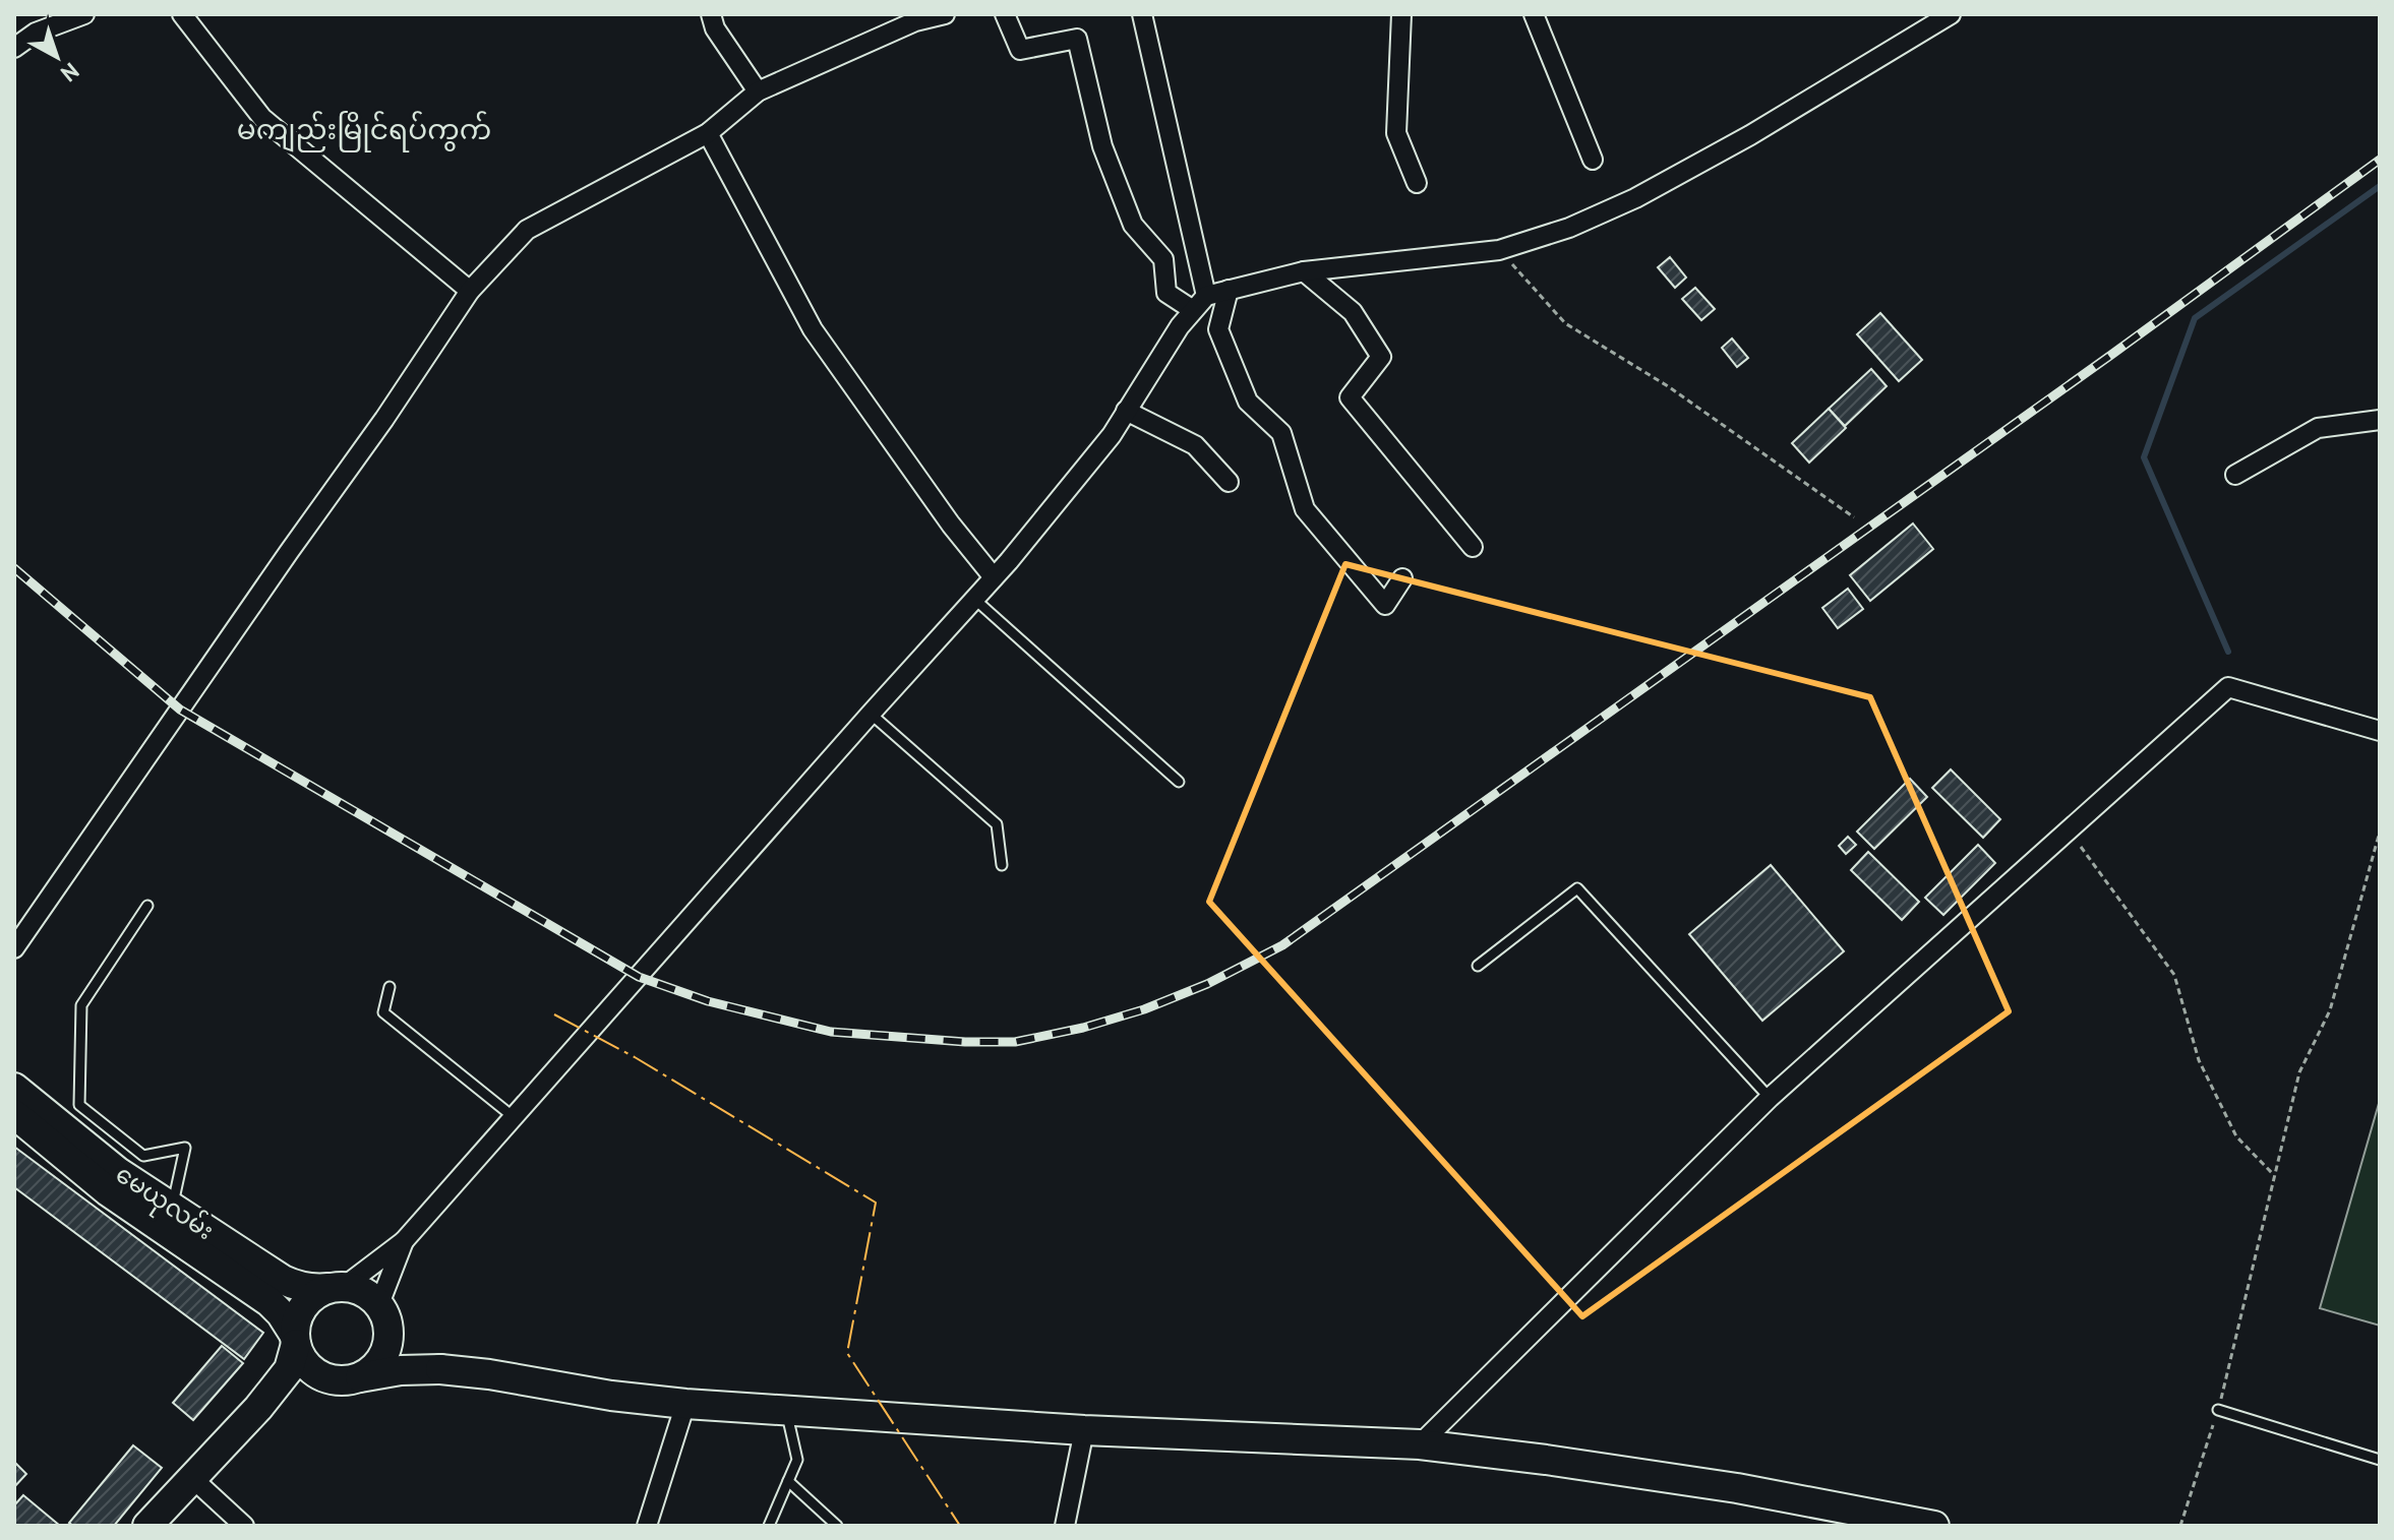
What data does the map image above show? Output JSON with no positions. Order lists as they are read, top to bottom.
{
  "streets": {
    "main road": ["မေယုလမ်း"]
  },
  "districts": ["မကျည်းမြိုင်ရပ်ကွက်"],
  "north": "bottom right"
}
